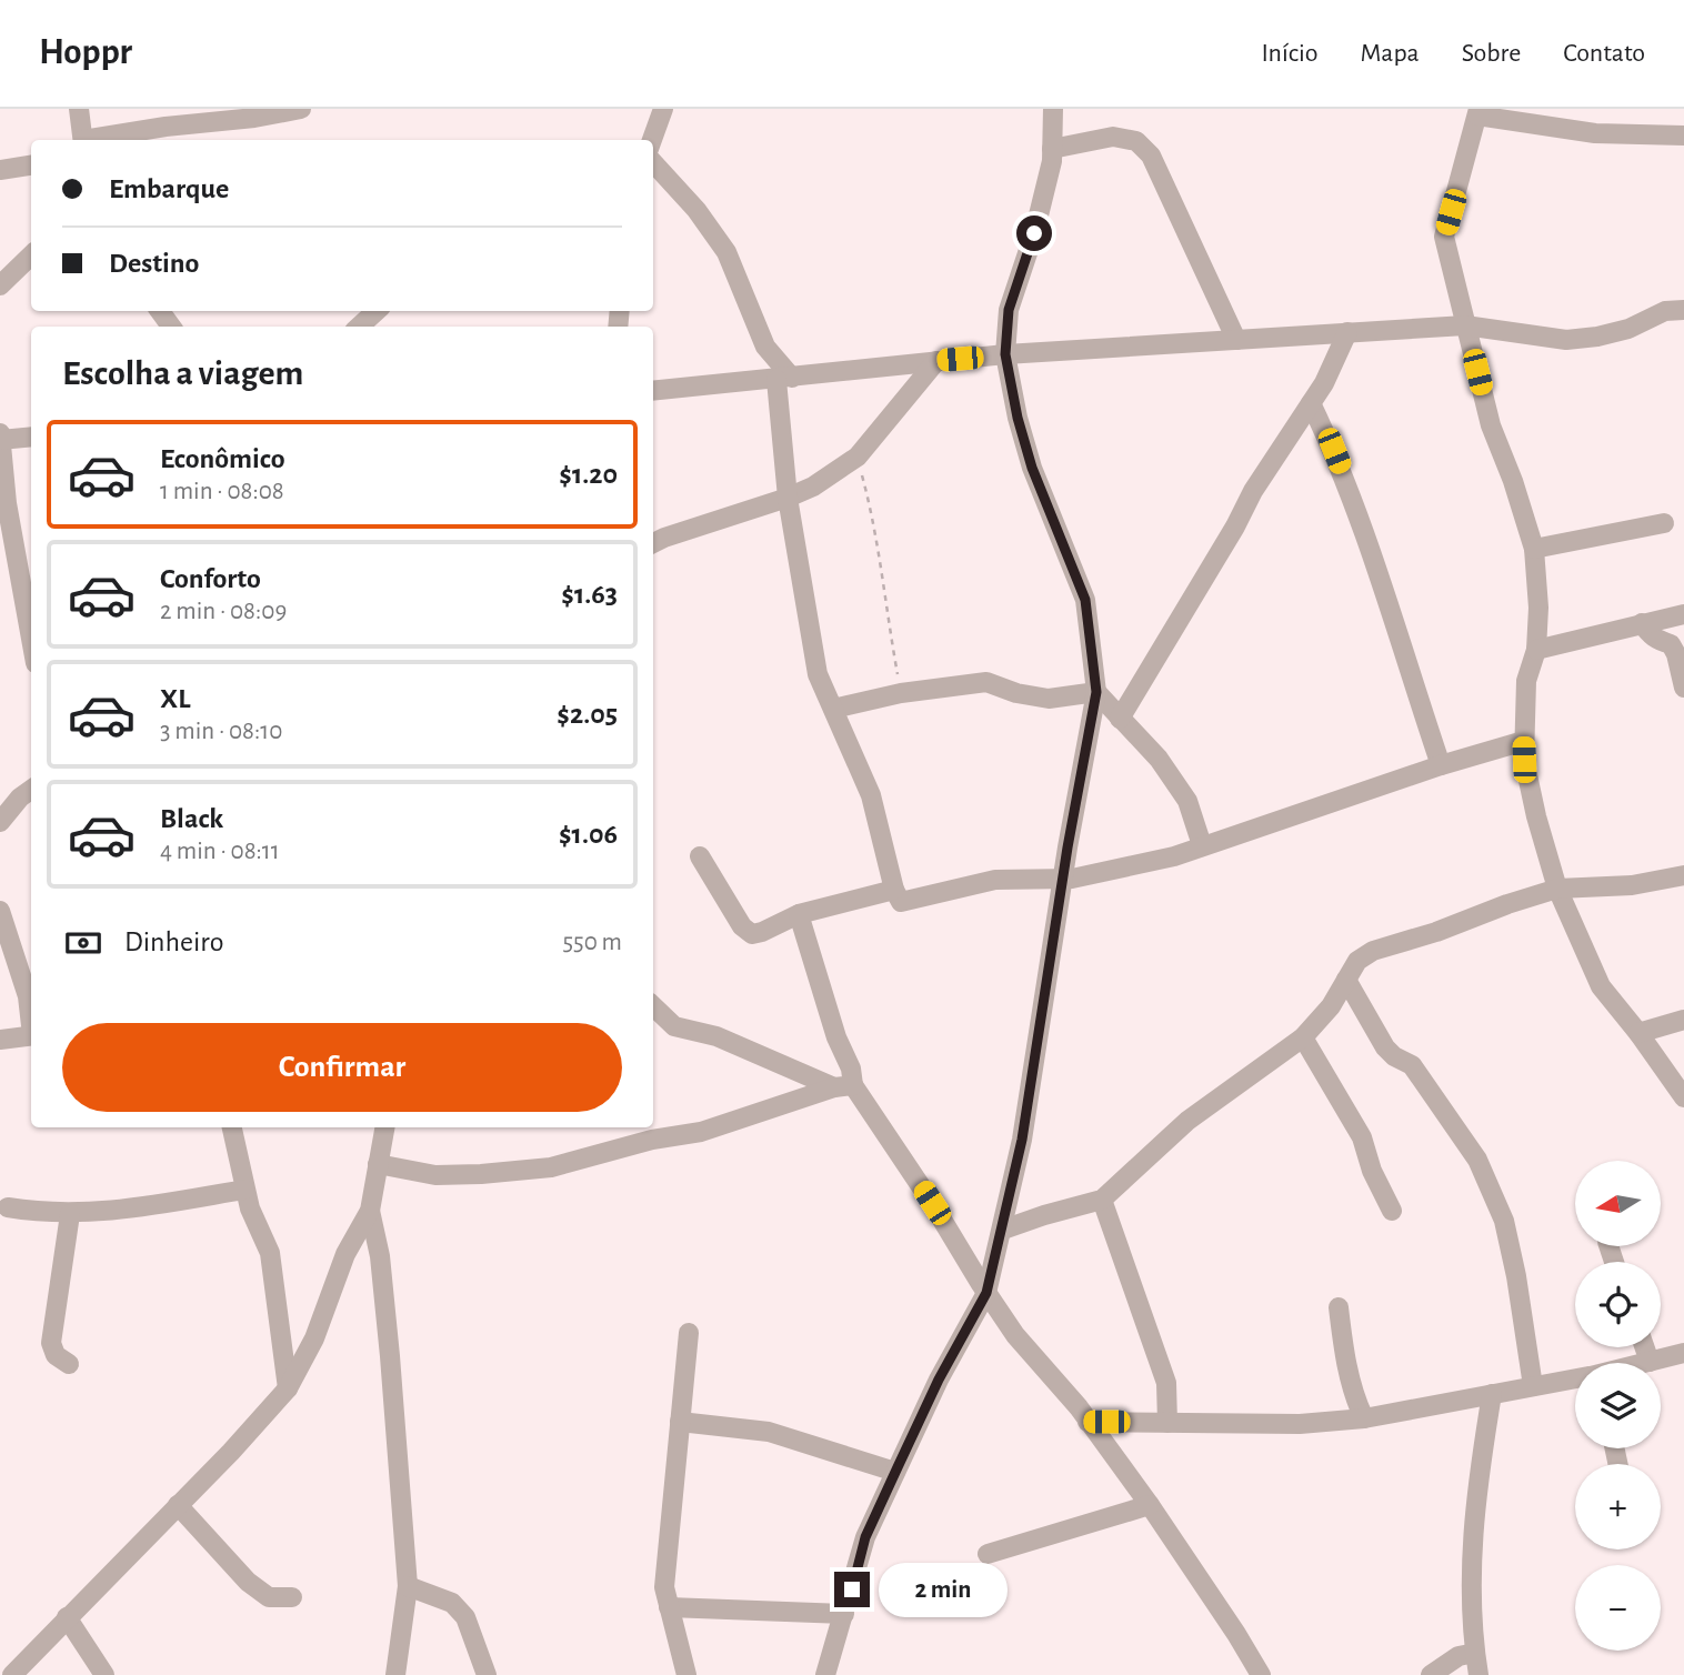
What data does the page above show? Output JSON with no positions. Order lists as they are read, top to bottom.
{
  "north": "left",
  "page": {
    "header": "Hoppr",
    "nav": [
      "Início",
      "Mapa",
      "Sobre",
      "Contato"
    ],
    "banner": ["Embarque", "Destino"],
    "heading": "Escolha a viagem",
    "list": [
      {
        "name": "Econômico",
        "note": "1 min · 08:08",
        "value": "$1.20"
      },
      {
        "name": "Conforto",
        "note": "2 min · 08:09",
        "value": "$1.63"
      },
      {
        "name": "XL",
        "note": "3 min · 08:10",
        "value": "$2.05"
      },
      {
        "name": "Black",
        "note": "4 min · 08:11",
        "value": "$1.06"
      }
    ],
    "pay": ["Dinheiro", "550 m"],
    "buttons": "Confirmar",
    "map_buttons": ["+", "−"],
    "bubble": "2 min"
  }
}
